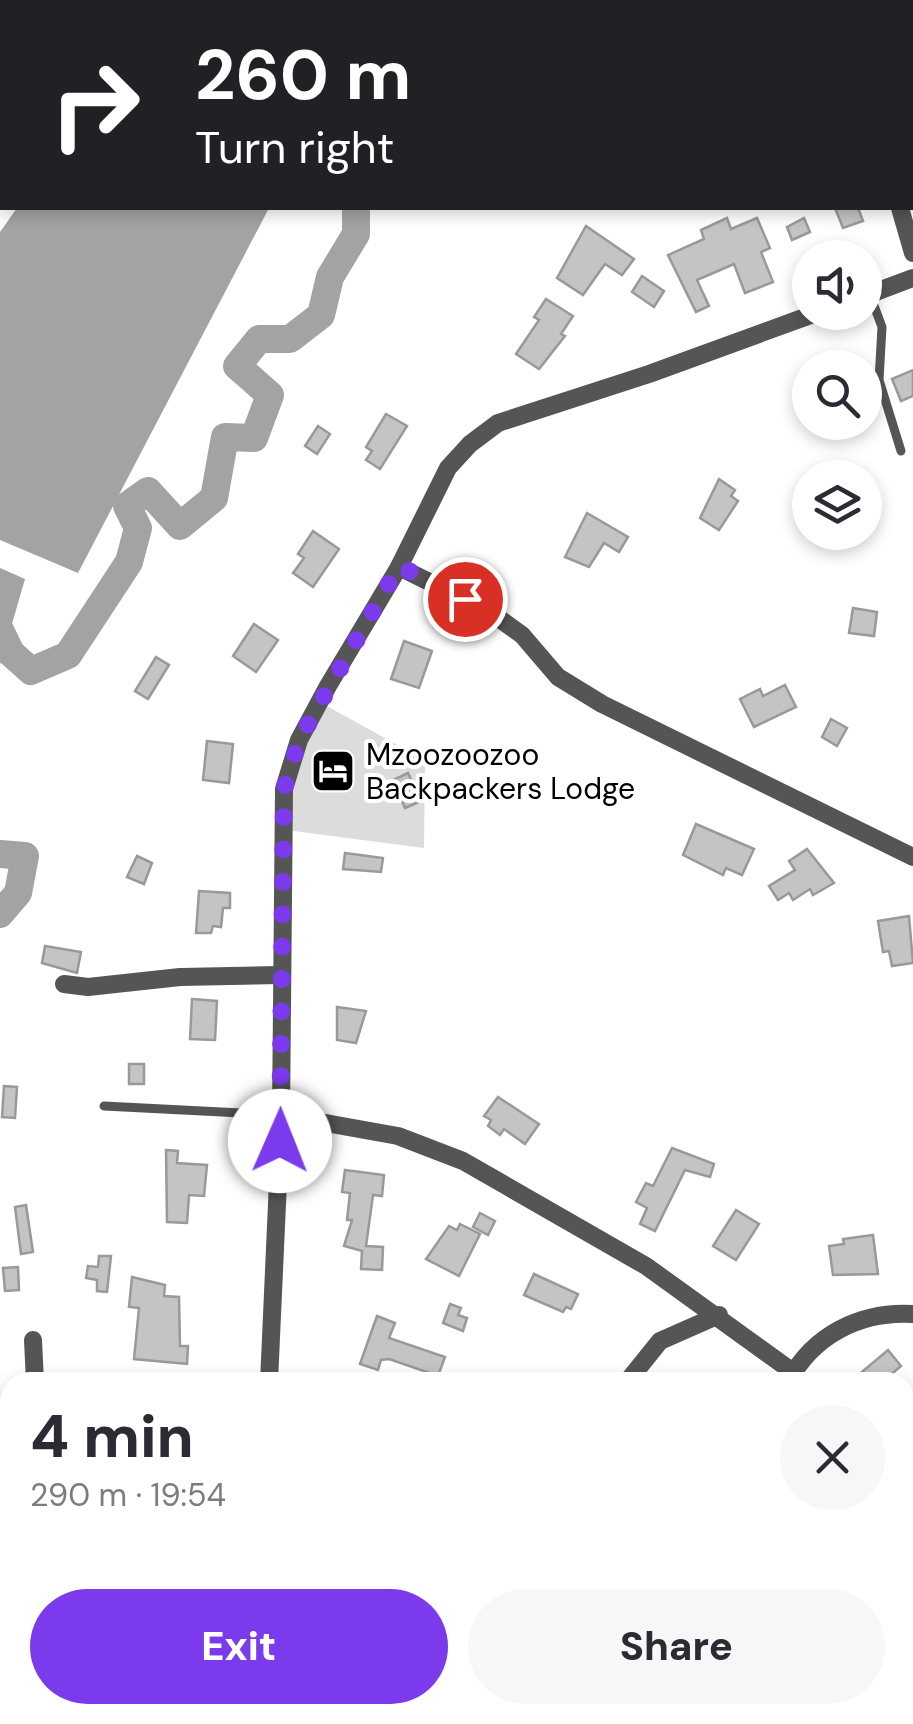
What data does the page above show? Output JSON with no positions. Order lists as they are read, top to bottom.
{
  "places": {
    "hotel": ["Mzoozoozoo Backpackers Lodge"]
  },
  "page": {
    "turn": ["260 m", "Turn right"],
    "heading": ["4 min", "290 m · 19:54"],
    "buttons": ["Exit", "Share"]
  }
}
